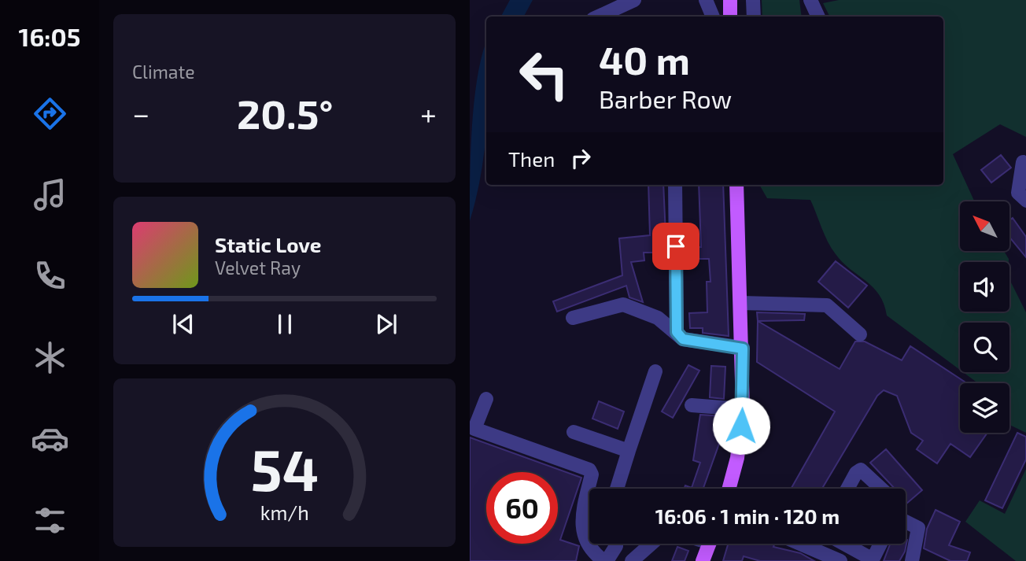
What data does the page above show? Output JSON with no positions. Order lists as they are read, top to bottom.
{
  "north": "top left",
  "page": {
    "tabs": "16:05",
    "tile": "Climate",
    "turn": ["40 m", "Barber Row"],
    "heat": ["−", "20.5°", "+"],
    "then": "Then",
    "song": ["Static Love", "Velvet Ray"],
    "limit": "60",
    "trip": "16:06 · 1 min · 120 m",
    "gauge": ["54", "km/h"]
  }
}
